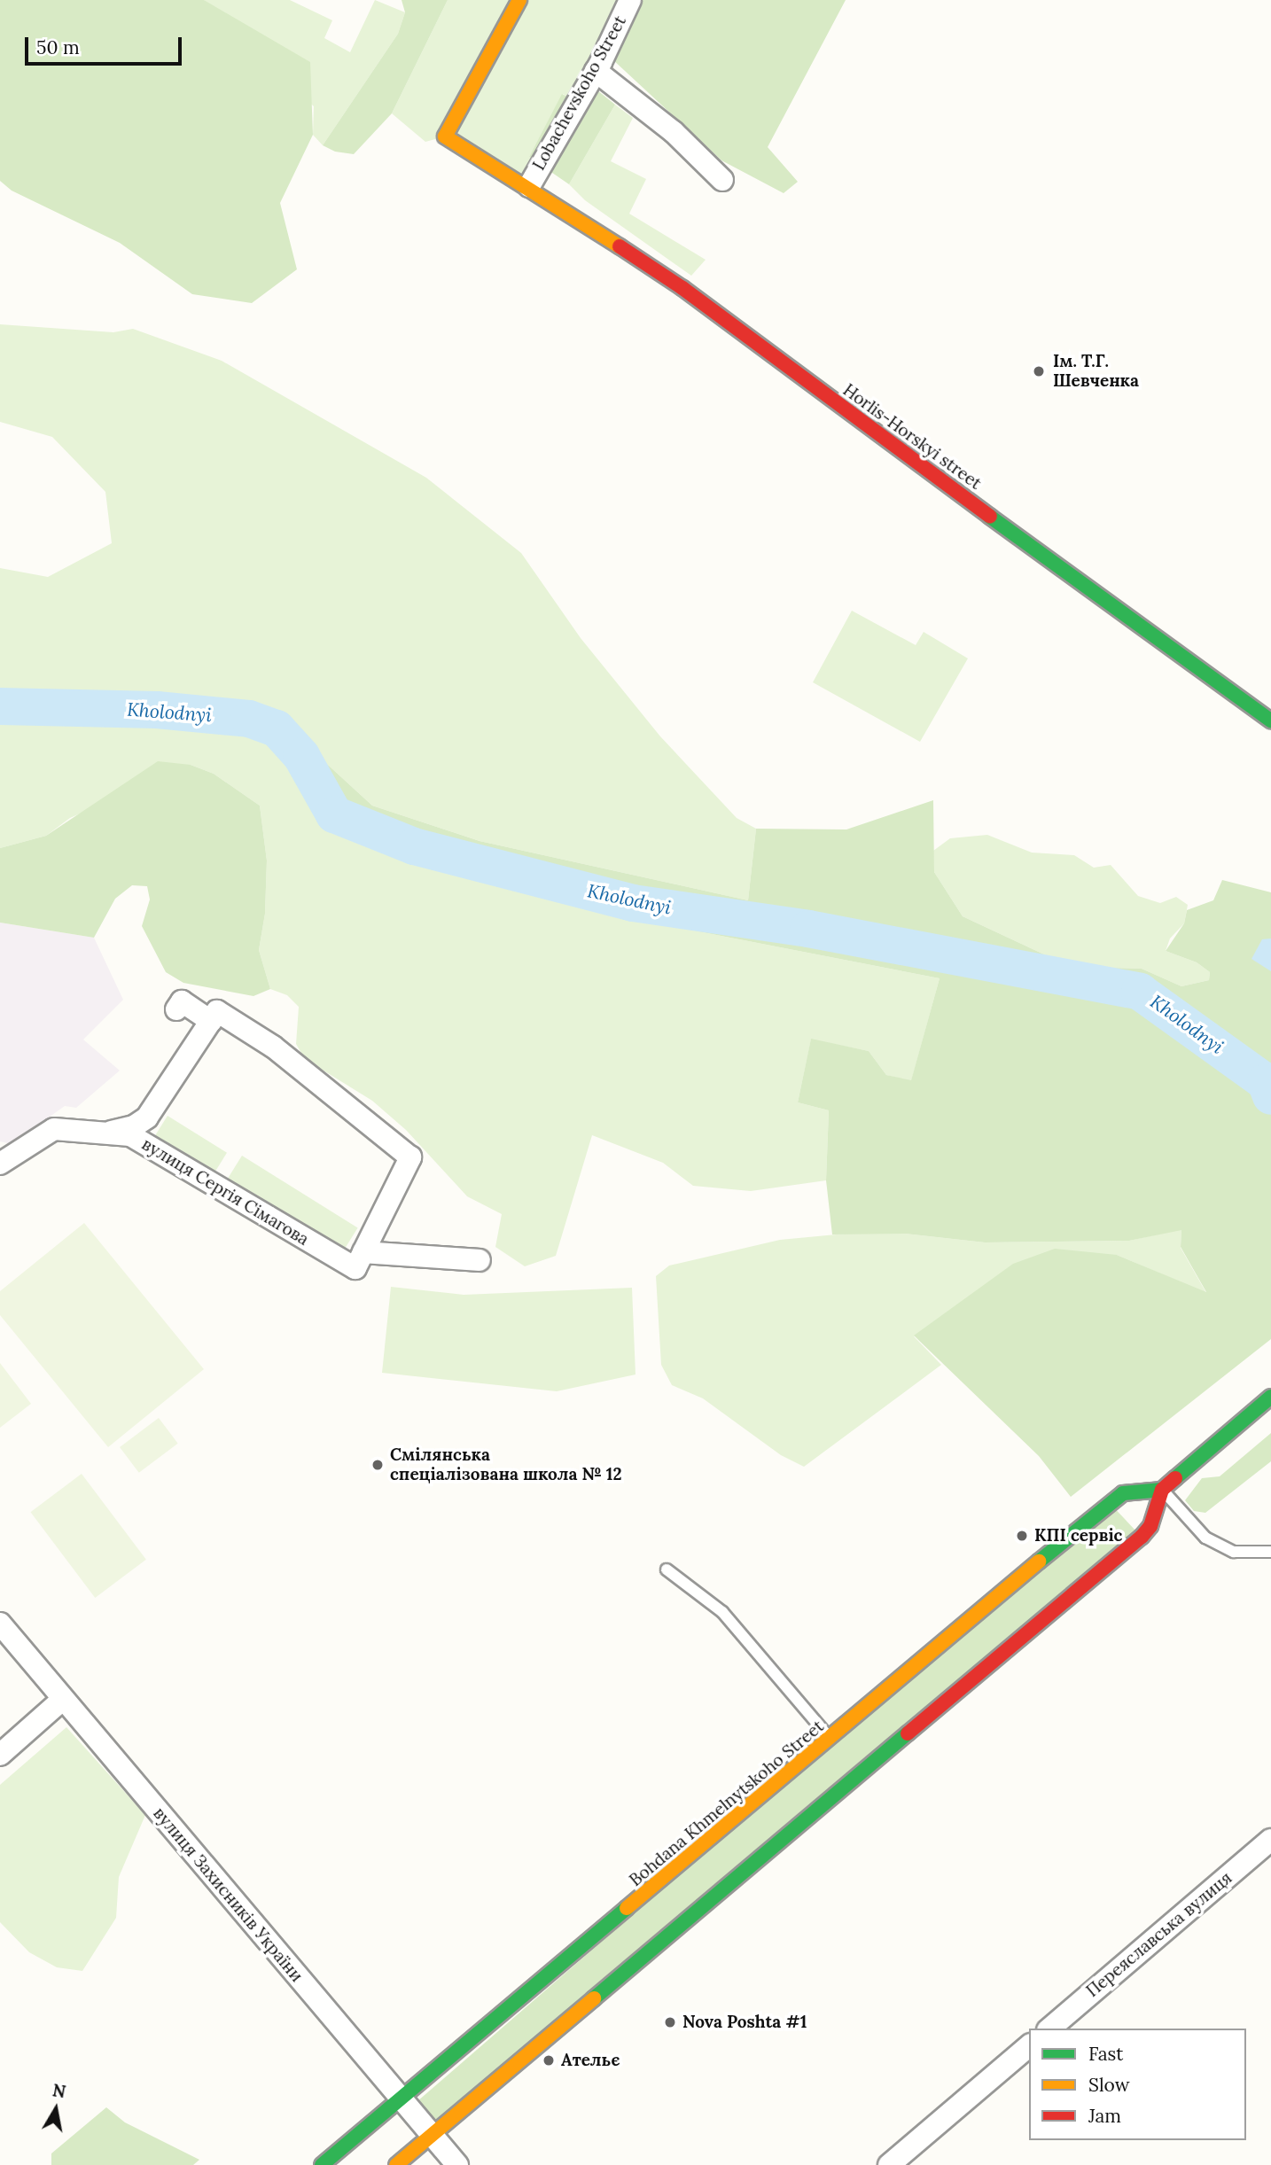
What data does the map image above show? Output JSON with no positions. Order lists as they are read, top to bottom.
{
  "streets": {
    "main road": ["Horlis-Horskyi street", "Bohdana Khmelnytskoho Street"],
    "street": [
      "Lobachevskoho Street",
      "вулиця Сергія Сімагова",
      "вулиця Захисників України",
      "Переяславська вулиця"
    ]
  },
  "crossings": [
    ["Lobachevskoho Street", "Horlis-Horskyi street"],
    ["Bohdana Khmelnytskoho Street", "вулиця Захисників України"]
  ],
  "water": ["Kholodnyi"],
  "places": [
    "Ім. Т.Г. Шевченка",
    "Смілянська спеціалізована школа № 12",
    "КПІ сервіс",
    "Nova Poshta #1",
    "Ательє"
  ],
  "legend": ["Fast", "Slow", "Jam"],
  "scale_bar": "50 m",
  "north": "top"
}
